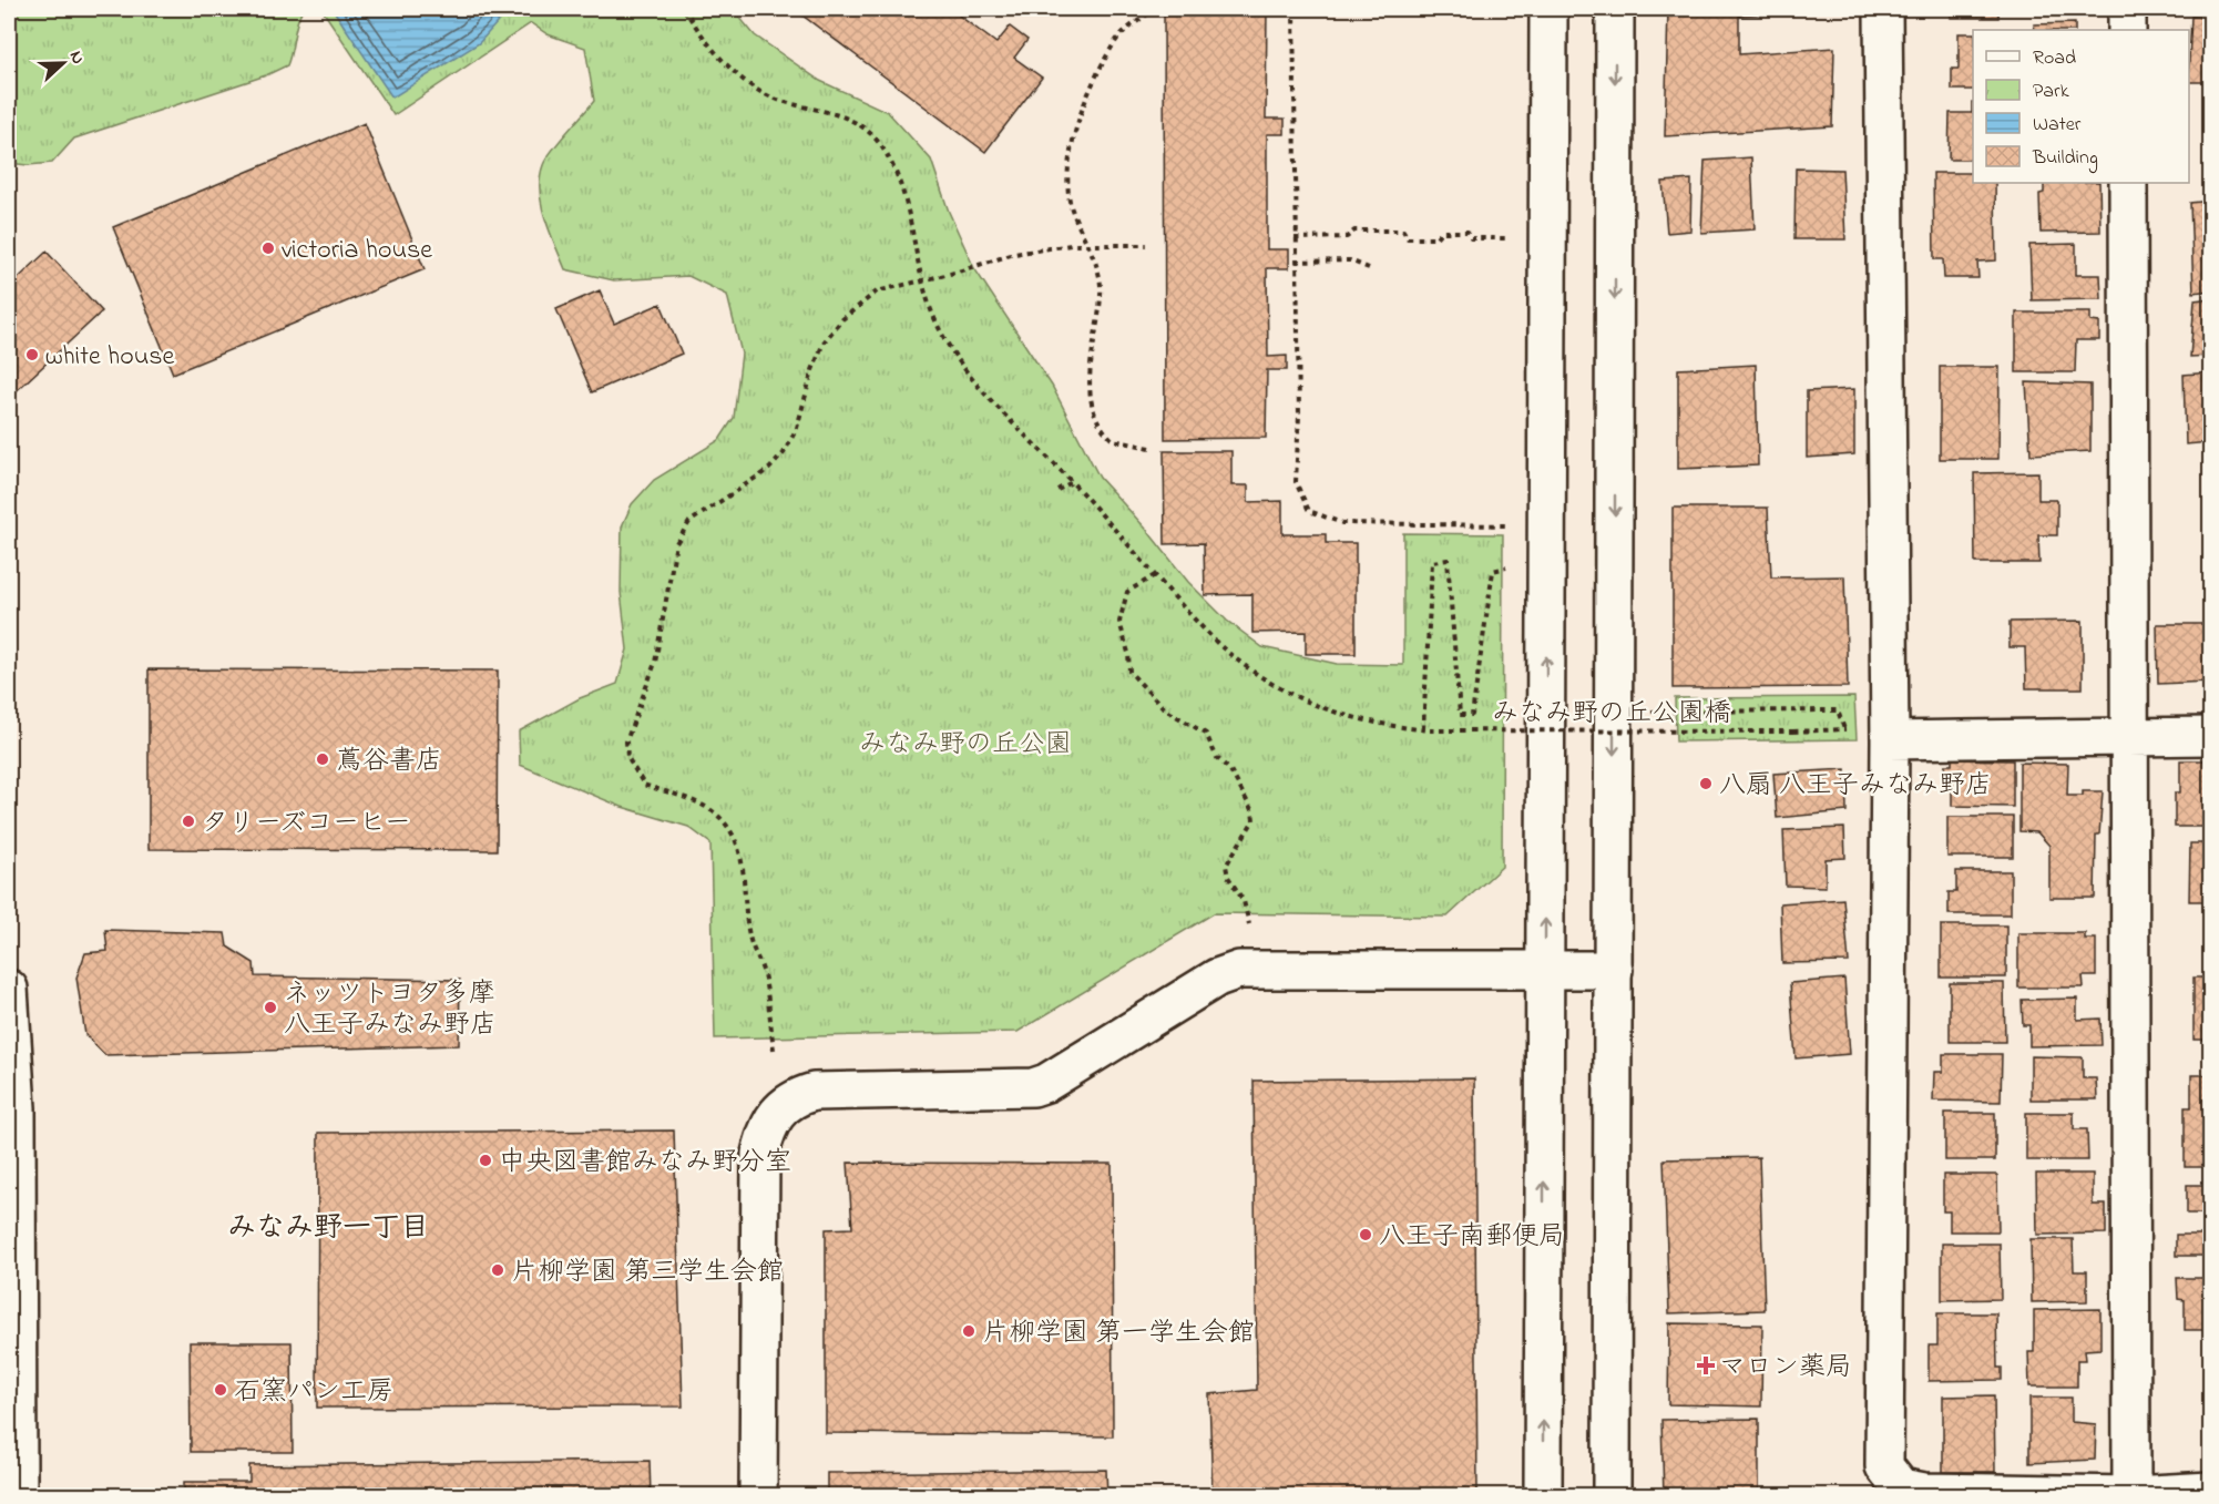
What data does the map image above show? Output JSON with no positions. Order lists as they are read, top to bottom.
{
  "streets": {
    "path": ["みなみ野の丘公園橋"]
  },
  "districts": ["みなみ野一丁目"],
  "parks": ["みなみ野の丘公園"],
  "places": {
    "other": [
      "victoria house",
      "white house",
      "蔦谷書店",
      "八扇 八王子みなみ野店",
      "タリーズコーヒー",
      "ネッツトヨタ多摩 八王子みなみ野店",
      "中央図書館みなみ野分室",
      "八王子南郵便局",
      "片柳学園 第三学生会館",
      "片柳学園 第一学生会館",
      "石窯パン工房"
    ],
    "health": ["マロン薬局"]
  },
  "legend": [
    "Road",
    "Park",
    "Water",
    "Building"
  ],
  "north": "right"
}
